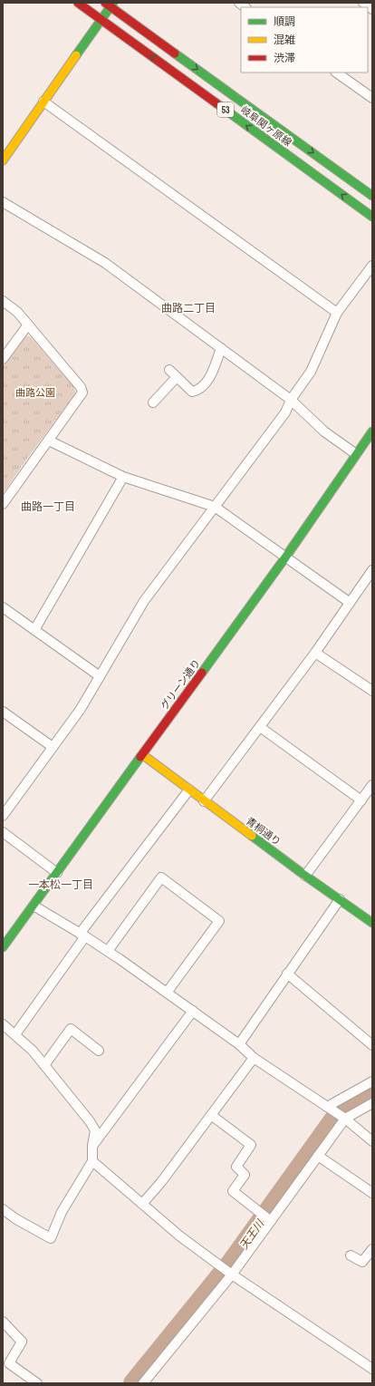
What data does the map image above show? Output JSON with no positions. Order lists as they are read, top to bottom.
{
  "streets": {
    "street": [
      "53",
      "岐阜関ヶ原線",
      "グリーン通り",
      "青桐通り"
    ]
  },
  "crossings": [
    ["グリーン通り", "青桐通り"]
  ],
  "districts": ["曲路二丁目", "曲路一丁目", "一本松一丁目"],
  "water": ["天王川"],
  "parks": ["曲路公園"],
  "legend": ["順調", "混雑", "渋滞"]
}
